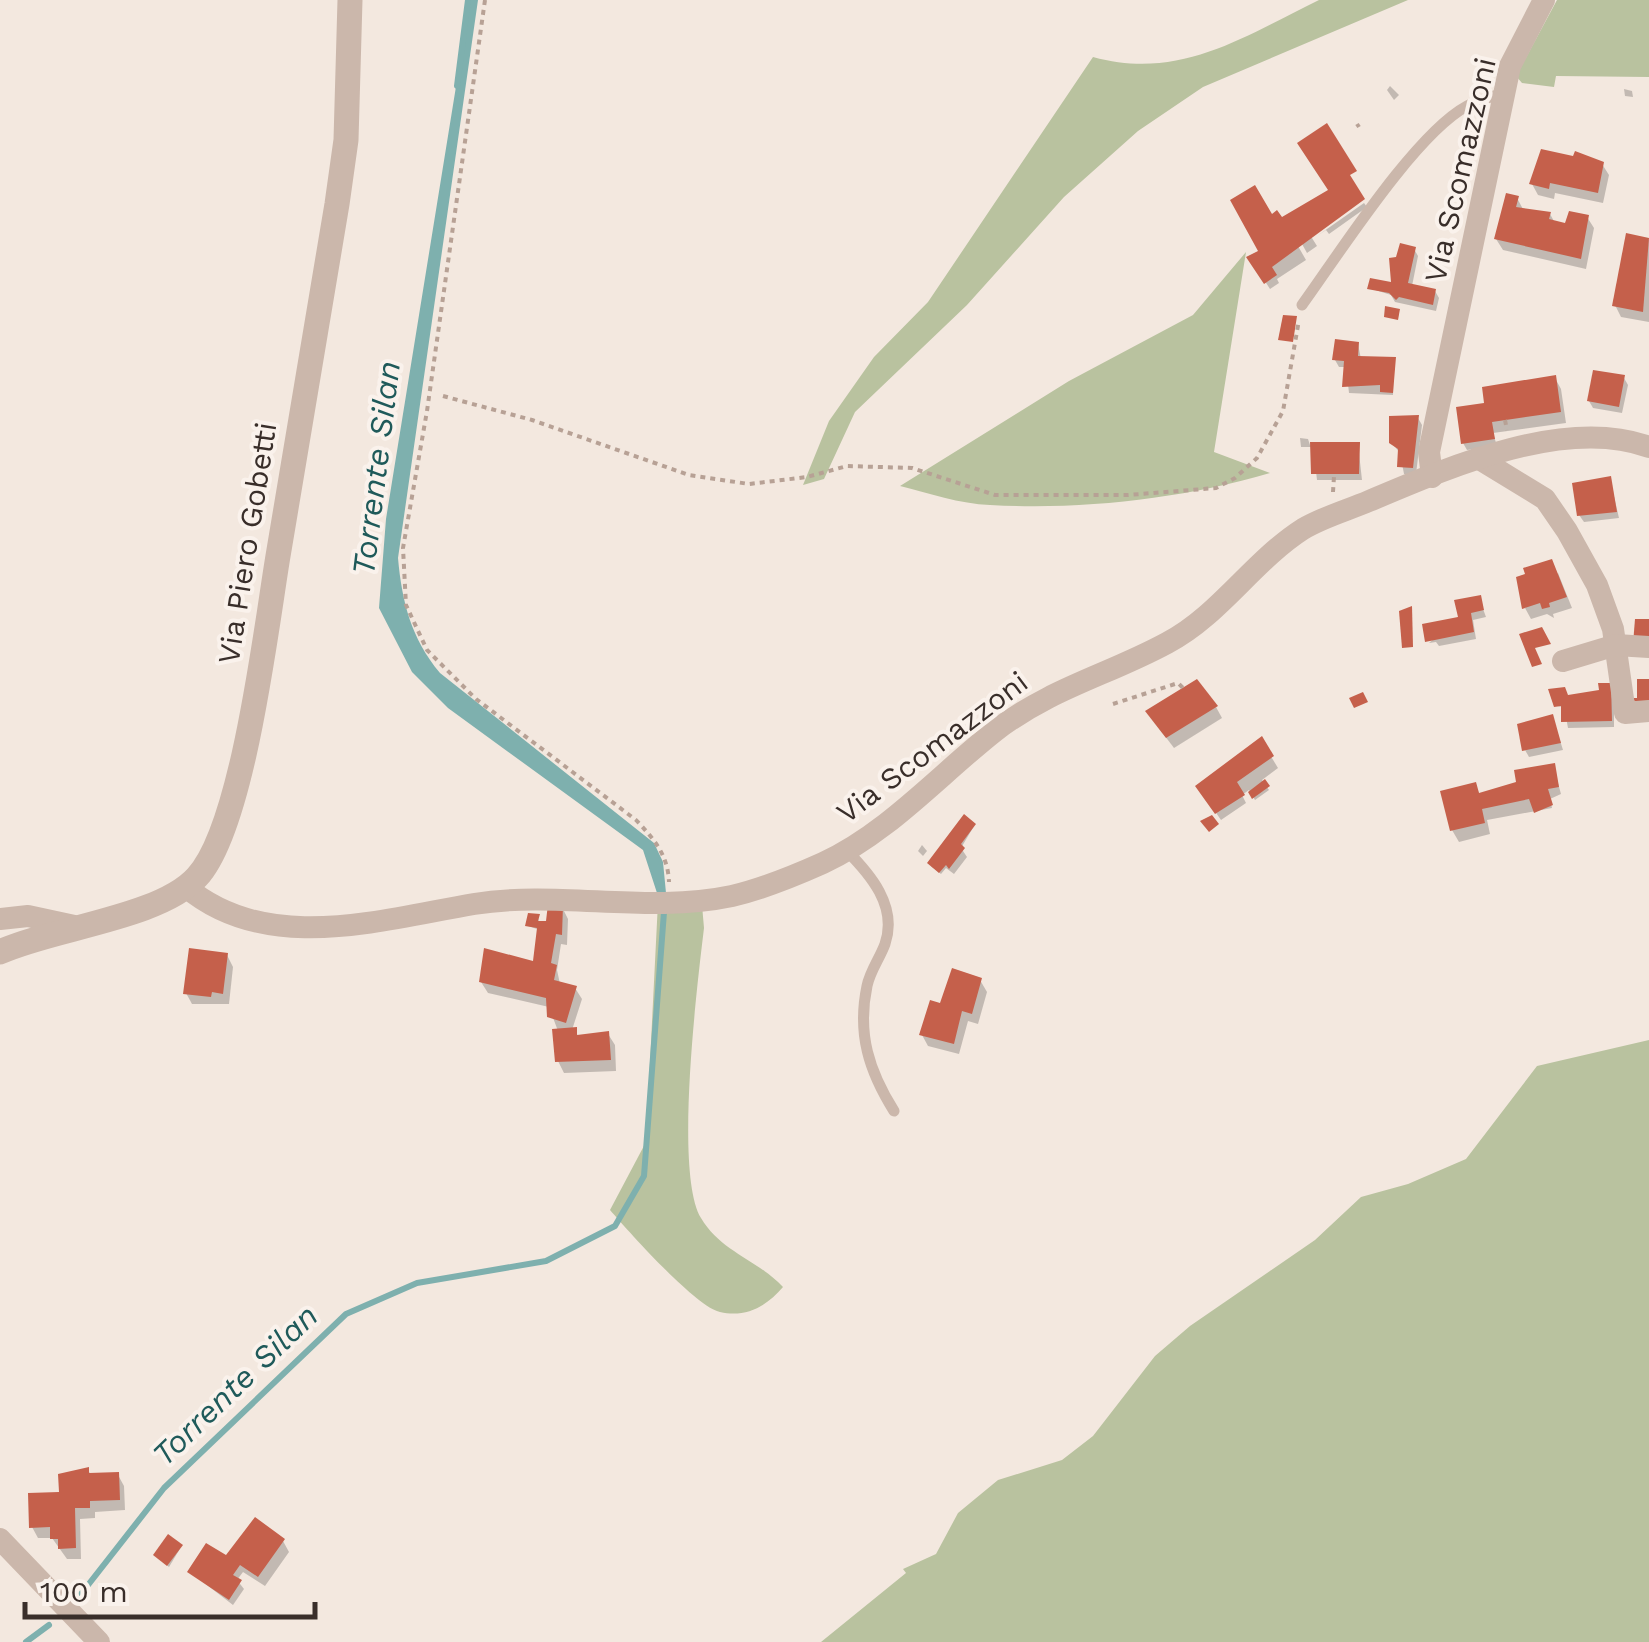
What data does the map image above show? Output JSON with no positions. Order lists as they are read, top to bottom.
{
  "streets": {
    "street": ["Via Scomazzoni", "Via Piero Gobetti"]
  },
  "crossings": [
    ["Via Scomazzoni", "Via Piero Gobetti"]
  ],
  "water": ["Torrente Silan"],
  "scale_bar": "100 m"
}
